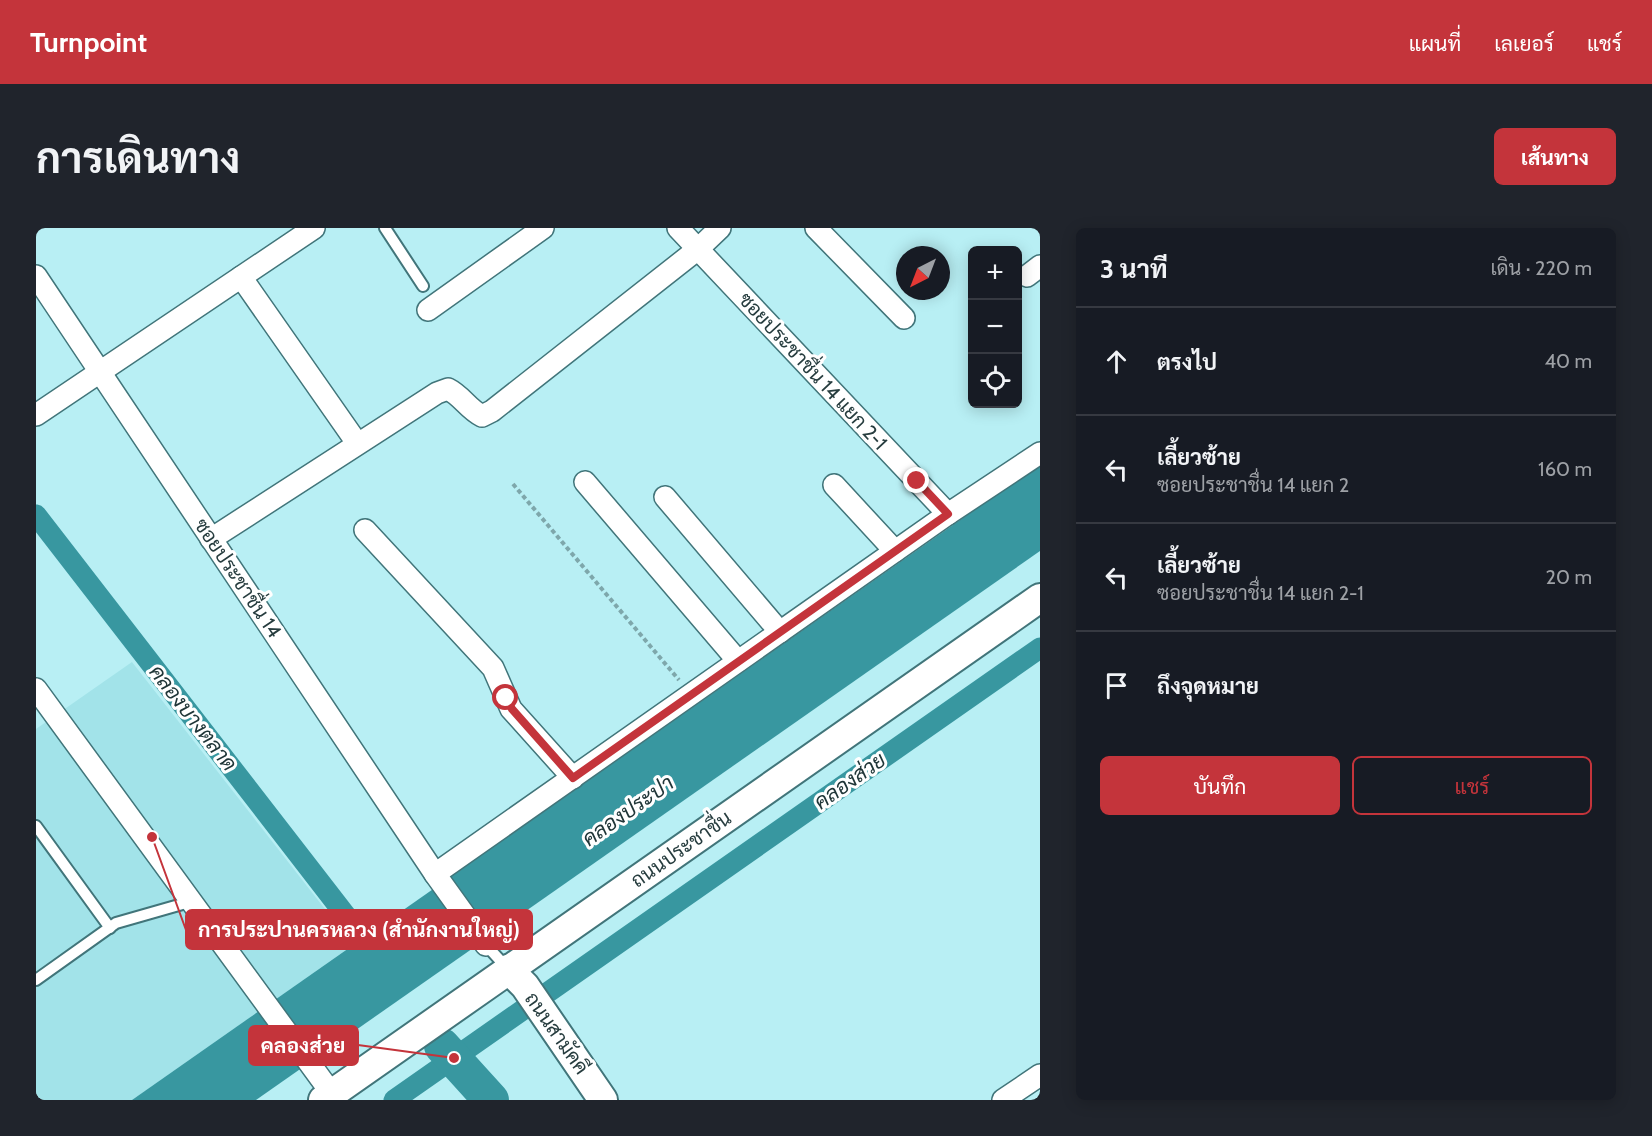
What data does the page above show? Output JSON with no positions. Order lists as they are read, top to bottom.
{
  "streets": {
    "main road": ["ถนนประชาชื่น", "ถนนสามัคคี"],
    "street": ["ซอยประชาชื่น 14 แยก 2-1", "ซอยประชาชื่น 14"]
  },
  "crossings": [
    ["ถนนประชาชื่น", "ถนนสามัคคี"]
  ],
  "water": ["คลองบางตลาด", "คลองส่วย", "คลองประปา"],
  "places": ["การประปานครหลวง (สำนักงานใหญ่)", "คลองส่วย"],
  "north": "bottom left",
  "page": {
    "header": "Turnpoint",
    "nav": ["แผนที่", "เลเยอร์", "แชร์"],
    "title": "การเดินทาง",
    "buttons": [
      "เส้นทาง",
      ["บันทึก", "แชร์"]
    ],
    "heading": ["3 นาที", "เดิน · 220 m"],
    "map_buttons": ["+", "−"],
    "list": [
      ["ตรงไป", "40 m"],
      ["เลี้ยวซ้าย", "ซอยประชาชื่น 14 แยก 2", "160 m"],
      ["เลี้ยวซ้าย", "ซอยประชาชื่น 14 แยก 2-1", "20 m"],
      "ถึงจุดหมาย"
    ]
  }
}
